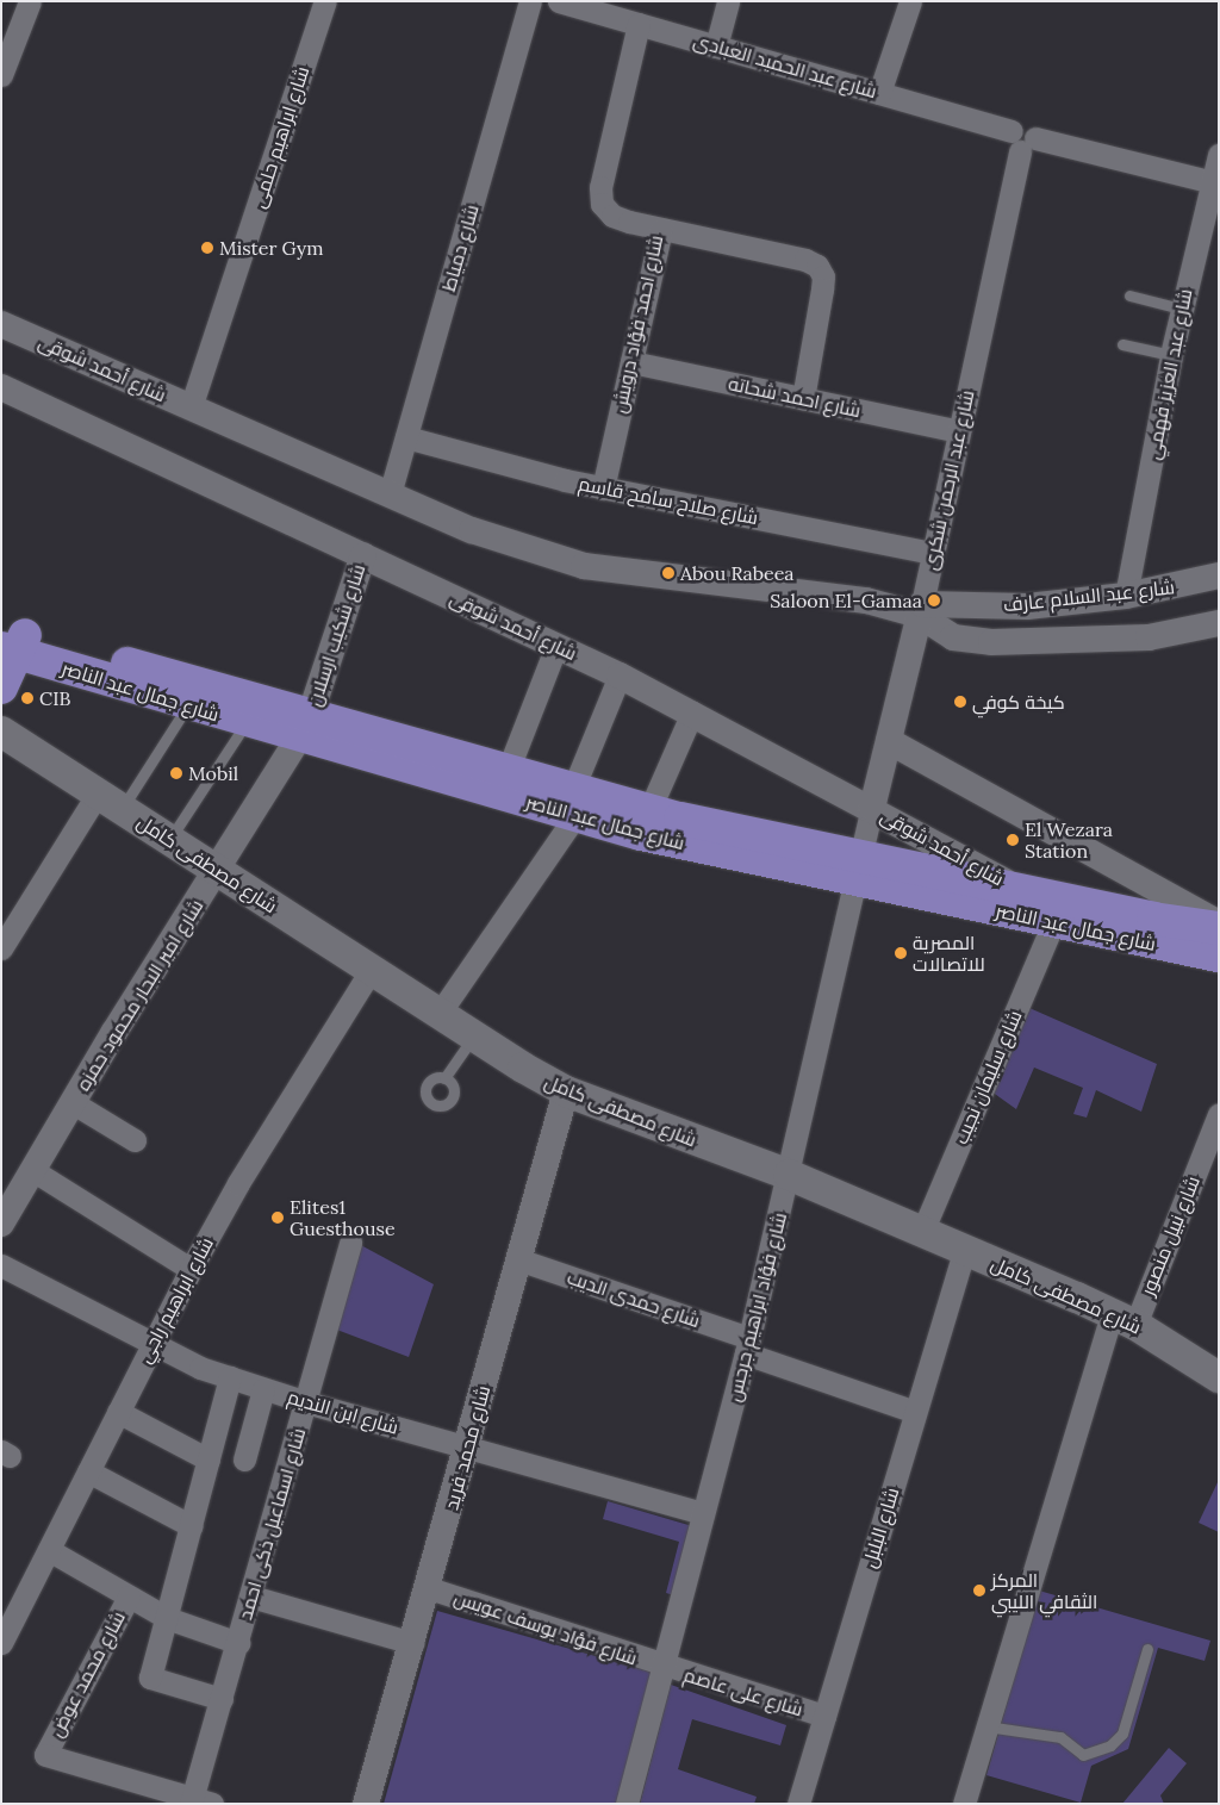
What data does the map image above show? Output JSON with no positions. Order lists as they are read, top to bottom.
{
  "streets": {
    "main road": ["شارع جمال عبد الناصر", "شارع مصطفى كامل"],
    "street": [
      "شارع عبد الحميد العبادى",
      "شارع ابراهيم حلمى",
      "شارع دمياط",
      "شارع احمد فؤاد درويش",
      "شارع أحمد شوقى",
      "شارع عبد العزيز فهمي",
      "شارع احمد شحاته",
      "شارع عبد الرحمن شكرى",
      "شارع صلاح سامح قاسم",
      "شارع عبد السلام عارف",
      "شارع شكيب ارسلان",
      "شارع امير البحار محمود حمزه",
      "شارع سليمان نجيب",
      "شارع نبيل منصور",
      "شارع حمدى الديب",
      "شارع ابراهيم راجي",
      "شارع فؤاد ابراهيم جرجس",
      "شارع ابن النديم",
      "شارع محمد فريد",
      "شارع اسماعيل ذكى احمد",
      "شارع البلبل",
      "شارع فؤاد يوسف عويس",
      "شارع محمد عوض",
      "شارع على عاصم"
    ]
  },
  "crossings": [
    ["شارع عبد الحميد العبادى", "شارع احمد فؤاد درويش"],
    ["شارع عبد الحميد العبادى", "شارع عبد العزيز فهمي"],
    ["شارع عبد الحميد العبادى", "شارع عبد الرحمن شكرى"],
    ["شارع ابراهيم حلمى", "شارع أحمد شوقى"],
    ["شارع دمياط", "شارع أحمد شوقى"],
    ["شارع دمياط", "شارع صلاح سامح قاسم"],
    ["شارع احمد فؤاد درويش", "شارع احمد شحاته"],
    ["شارع احمد فؤاد درويش", "شارع صلاح سامح قاسم"],
    ["شارع أحمد شوقى", "شارع عبد الرحمن شكرى"],
    ["شارع أحمد شوقى", "شارع عبد السلام عارف"],
    ["شارع أحمد شوقى", "شارع شكيب ارسلان"],
    ["شارع أحمد شوقى", "شارع جمال عبد الناصر"],
    ["شارع أحمد شوقى", "شارع فؤاد ابراهيم جرجس"],
    ["شارع عبد العزيز فهمي", "شارع عبد السلام عارف"],
    ["شارع احمد شحاته", "شارع عبد الرحمن شكرى"],
    ["شارع عبد الرحمن شكرى", "شارع صلاح سامح قاسم"],
    ["شارع عبد الرحمن شكرى", "شارع عبد السلام عارف"],
    ["شارع عبد الرحمن شكرى", "شارع فؤاد ابراهيم جرجس"],
    ["شارع شكيب ارسلان", "شارع جمال عبد الناصر"],
    ["شارع شكيب ارسلان", "شارع امير البحار محمود حمزه"],
    ["شارع جمال عبد الناصر", "شارع امير البحار محمود حمزه"],
    ["شارع جمال عبد الناصر", "شارع سليمان نجيب"],
    ["شارع جمال عبد الناصر", "شارع فؤاد ابراهيم جرجس"],
    ["شارع مصطفى كامل", "شارع امير البحار محمود حمزه"],
    ["شارع مصطفى كامل", "شارع سليمان نجيب"],
    ["شارع مصطفى كامل", "شارع نبيل منصور"],
    ["شارع مصطفى كامل", "شارع ابراهيم راجي"],
    ["شارع مصطفى كامل", "شارع فؤاد ابراهيم جرجس"],
    ["شارع مصطفى كامل", "شارع محمد فريد"],
    ["شارع مصطفى كامل", "شارع البلبل"],
    ["شارع حمدى الديب", "شارع فؤاد ابراهيم جرجس"],
    ["شارع حمدى الديب", "شارع محمد فريد"],
    ["شارع حمدى الديب", "شارع البلبل"],
    ["شارع ابراهيم راجي", "شارع ابن النديم"],
    ["شارع فؤاد ابراهيم جرجس", "شارع ابن النديم"],
    ["شارع فؤاد ابراهيم جرجس", "شارع فؤاد يوسف عويس"],
    ["شارع فؤاد ابراهيم جرجس", "شارع على عاصم"],
    ["شارع ابن النديم", "شارع محمد فريد"],
    ["شارع ابن النديم", "شارع اسماعيل ذكى احمد"],
    ["شارع محمد فريد", "شارع فؤاد يوسف عويس"],
    ["شارع اسماعيل ذكى احمد", "شارع محمد عوض"],
    ["شارع البلبل", "شارع على عاصم"],
    ["شارع فؤاد يوسف عويس", "شارع على عاصم"]
  ],
  "places": [
    "Mister Gym",
    "Abou Rabeea",
    "Saloon El-Gamaa",
    "CIB",
    "كيخة كوفي",
    "Mobil",
    "El Wezara Station",
    "المصرية للاتصالات",
    "Elites1 Guesthouse",
    "المركز الثقافي الليبي"
  ]
}
